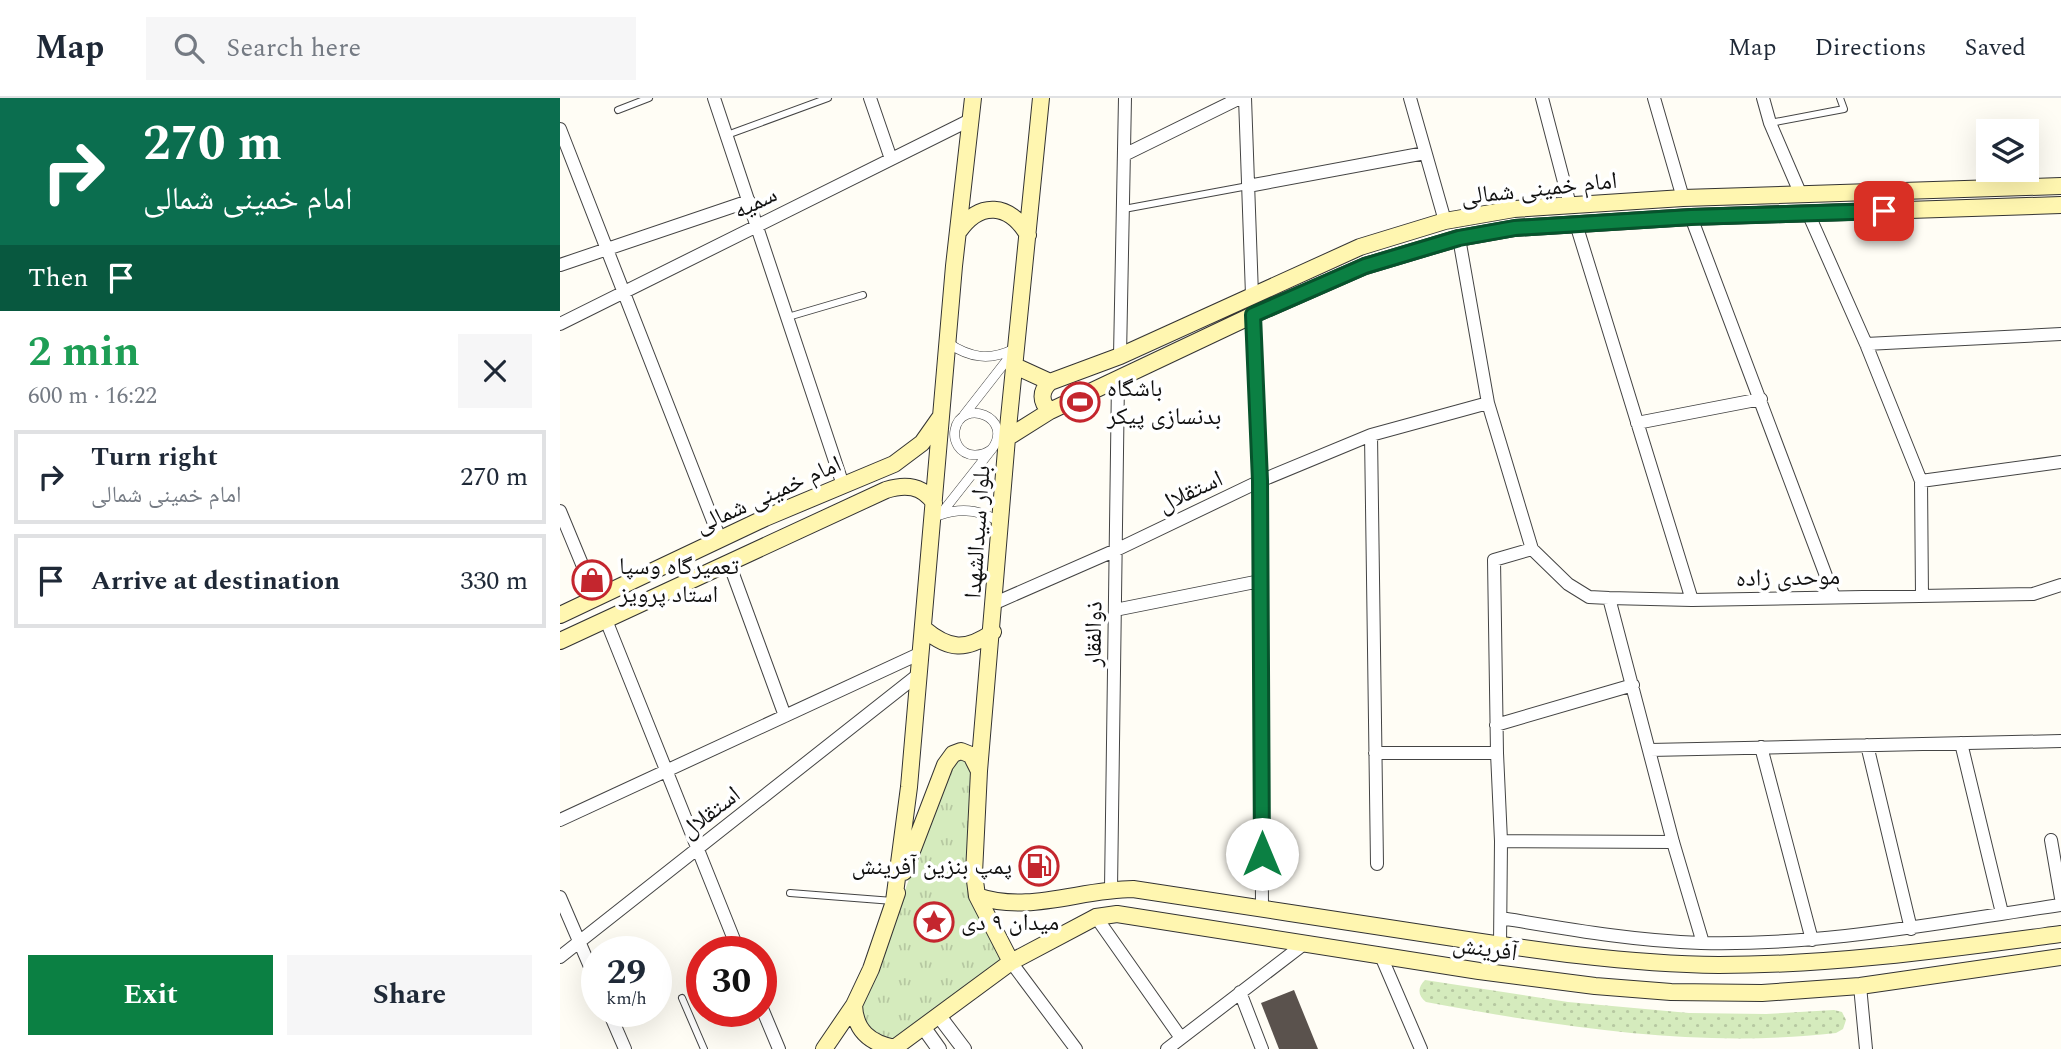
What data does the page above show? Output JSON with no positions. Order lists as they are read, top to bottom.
{
  "streets": {
    "main road": ["امام خمینی شمالی", "بلوار سیدالشهدا", "آفرینش"],
    "street": [
      "سمیه",
      "استقلال",
      "موحدی زاده",
      "ذوالفقار"
    ]
  },
  "crossings": [
    ["امام خمینی شمالی", "بلوار سیدالشهدا"],
    ["امام خمینی شمالی", "ذوالفقار"],
    ["سمیه", "بلوار سیدالشهدا"],
    ["استقلال", "بلوار سیدالشهدا"],
    ["استقلال", "ذوالفقار"],
    ["بلوار سیدالشهدا", "آفرینش"],
    ["ذوالفقار", "آفرینش"]
  ],
  "places": {
    "sports": ["باشگاه بدنسازی پیکر"],
    "shop": ["تعمیرگاه وسپا استاد پرویز"],
    "fuel station": ["پمپ بنزین آفرینش"],
    "place": ["میدان ۹ دی"]
  },
  "page": {
    "header": "Map",
    "search": "Search here",
    "nav": ["Map", "Directions", "Saved"],
    "turn": ["270 m", "امام خمینی شمالی"],
    "then": "Then",
    "heading": ["2 min", "600 m · 16:22"],
    "list": [
      {
        "name": "Turn right",
        "note": "امام خمینی شمالی",
        "value": "270 m"
      },
      {
        "name": "Arrive at destination",
        "value": "330 m"
      }
    ],
    "speed": "29 km/h",
    "limit": "30",
    "buttons": ["Exit", "Share"]
  }
}
